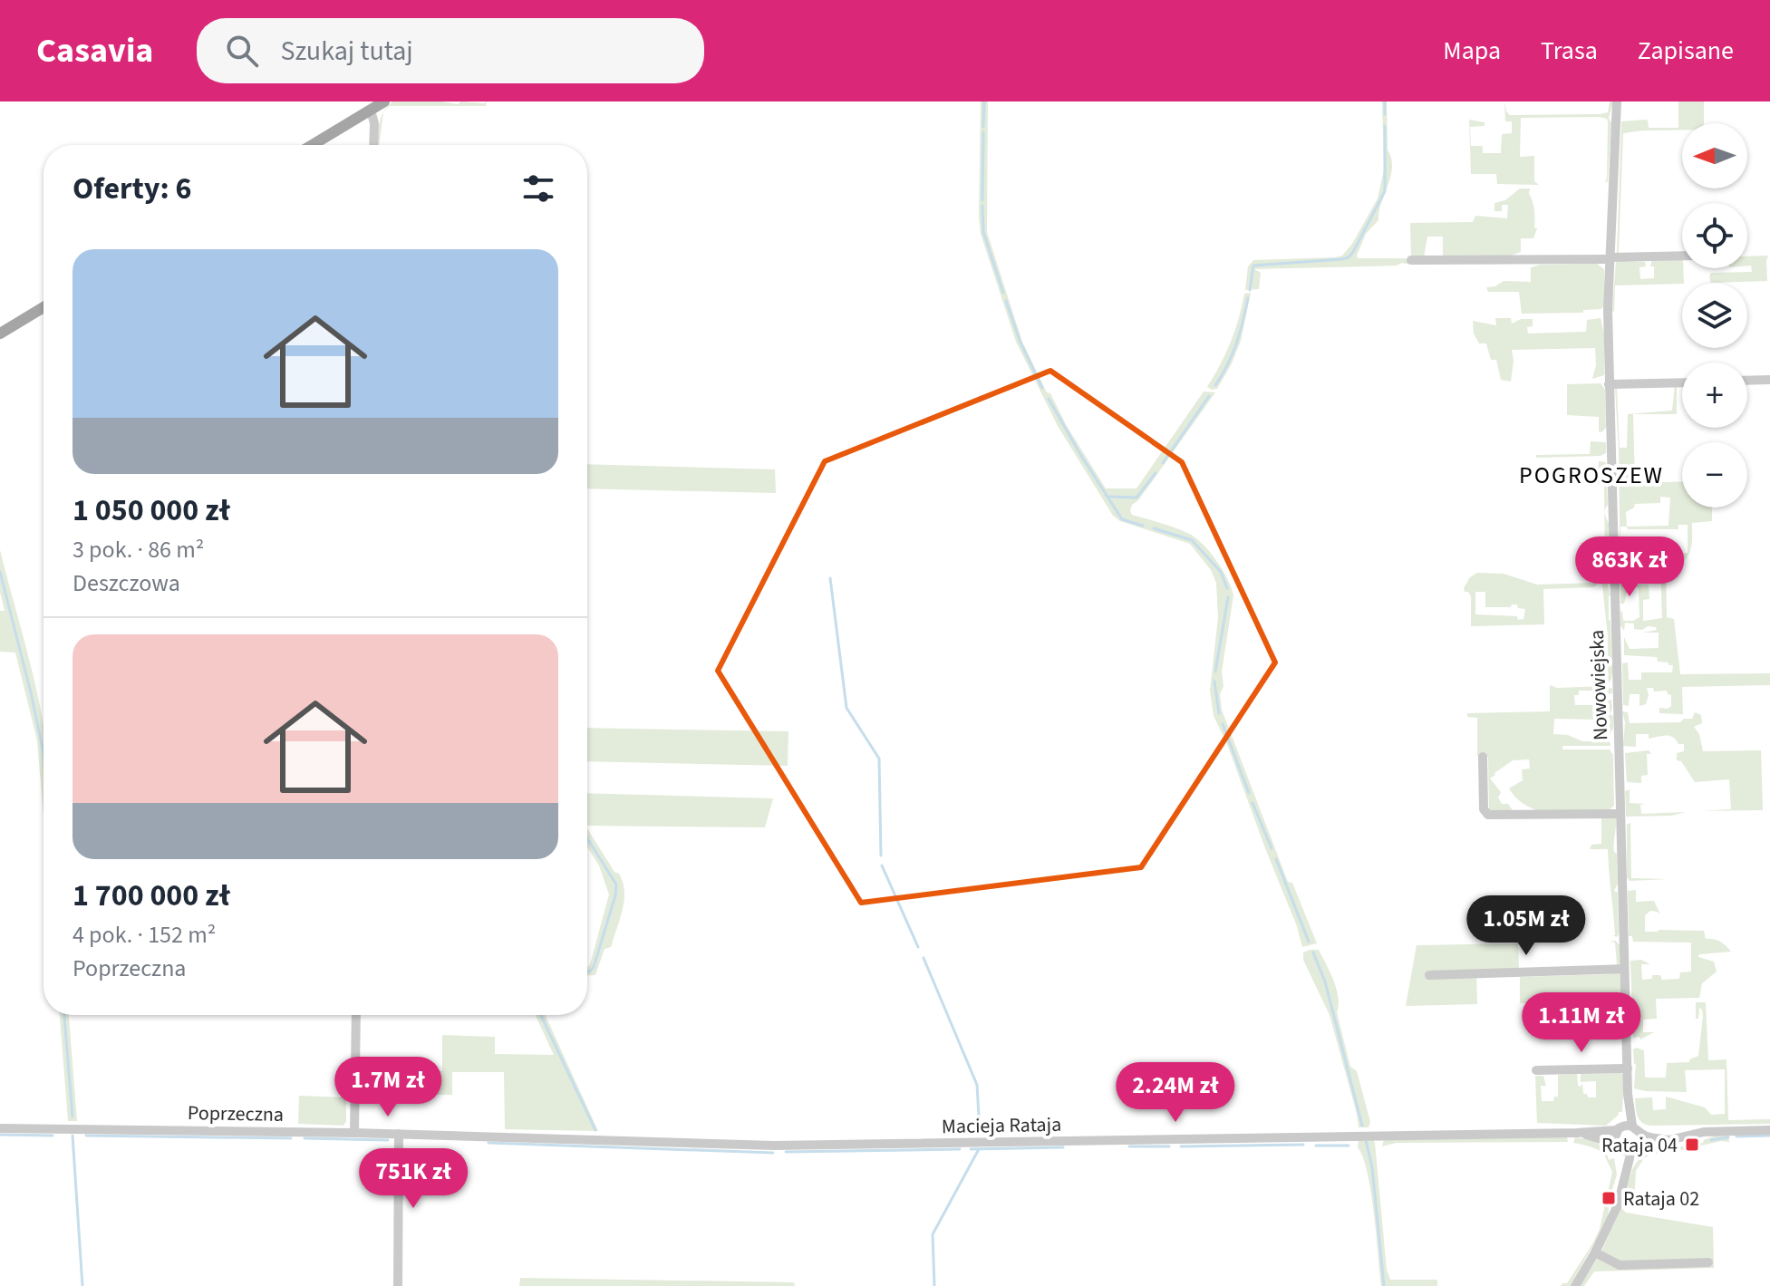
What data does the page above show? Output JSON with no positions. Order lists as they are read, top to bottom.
{
  "streets": {
    "street": ["Nowowiejska", "Poprzeczna", "Macieja Rataja"]
  },
  "crossings": [
    ["Nowowiejska", "Macieja Rataja"],
    ["Poprzeczna", "Macieja Rataja"]
  ],
  "districts": ["POGROSZEW"],
  "places": {
    "transit": ["Rataja 04", "Rataja 02"]
  },
  "north": "left",
  "page": {
    "header": "Casavia",
    "search": "Szukaj tutaj",
    "nav": ["Mapa", "Trasa", "Zapisane"],
    "map_buttons": ["+", "−"],
    "heading": "Oferty: 6",
    "list": [
      {
        "name": "1 050 000 zł",
        "note": "3 pok. · 86 m² · Deszczowa"
      },
      {
        "name": "1 700 000 zł",
        "note": "4 pok. · 152 m² · Poprzeczna"
      }
    ],
    "price": [
      "863K zł",
      "1.05M zł",
      "1.11M zł",
      "1.7M zł",
      "2.24M zł",
      "751K zł"
    ]
  }
}
